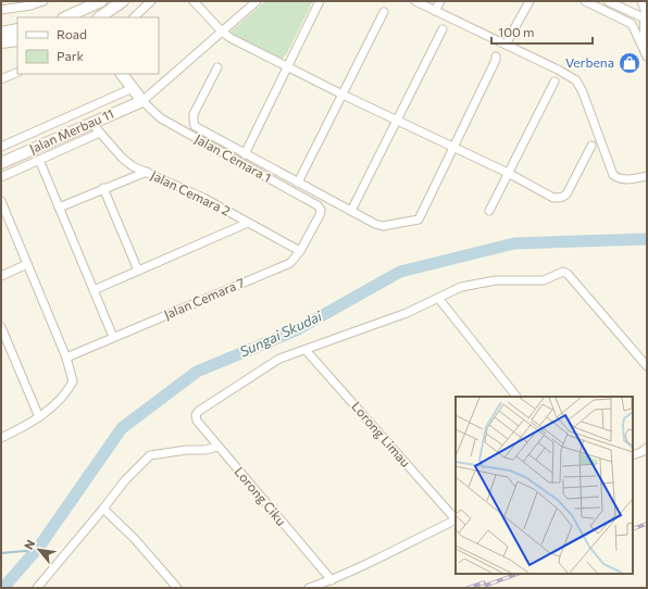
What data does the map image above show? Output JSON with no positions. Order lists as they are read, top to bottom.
{
  "streets": {
    "street": [
      "Jalan Merbau 11",
      "Jalan Cemara 1",
      "Jalan Cemara 2",
      "Jalan Cemara 7",
      "Lorong Limau",
      "Lorong Ciku"
    ]
  },
  "crossings": [
    ["Jalan Merbau 11", "Jalan Cemara 1"],
    ["Jalan Merbau 11", "Jalan Cemara 2"],
    ["Jalan Cemara 1", "Jalan Cemara 7"],
    ["Jalan Cemara 2", "Jalan Cemara 7"],
    ["Lorong Limau", "Lorong Ciku"]
  ],
  "water": ["Sungai Skudai"],
  "places": {
    "shop": ["Verbena"]
  },
  "legend": ["Road", "Park"],
  "scale_bar": "100 m",
  "north": "top left"
}
